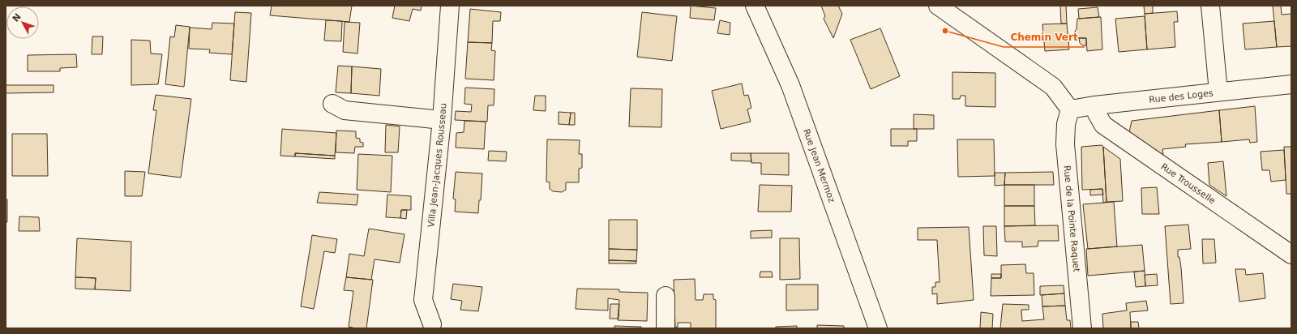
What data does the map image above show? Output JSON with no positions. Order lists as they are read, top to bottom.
{
  "streets": {
    "street": [
      "Rue des Loges",
      "Villa Jean-Jacques Rousseau",
      "Rue Jean Mermoz",
      "Rue Trousselle",
      "Rue de la Pointe Raquet"
    ]
  },
  "crossings": [
    ["Rue des Loges", "Rue Trousselle"],
    ["Rue des Loges", "Rue de la Pointe Raquet"]
  ],
  "places": ["Chemin Vert"],
  "north": "top left"
}
